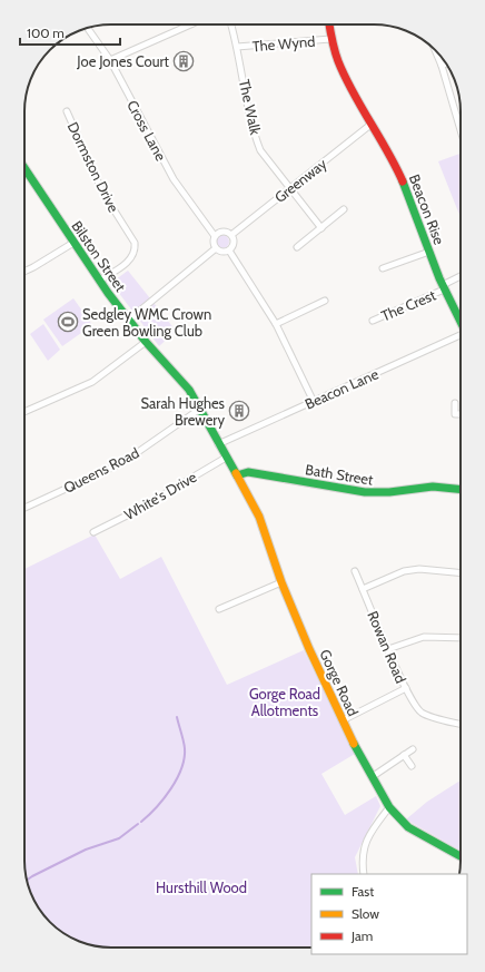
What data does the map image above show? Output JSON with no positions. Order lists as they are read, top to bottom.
{
  "streets": {
    "main road": [
      "Beacon Rise",
      "Bilston Street",
      "Bath Street",
      "Gorge Road"
    ],
    "street": [
      "The Wynd",
      "The Walk",
      "Cross Lane",
      "Dormston Drive",
      "Greenway",
      "The Crest",
      "Beacon Lane",
      "Queens Road",
      "White's Drive",
      "Rowan Road"
    ]
  },
  "crossings": [
    ["The Wynd", "The Walk"],
    ["The Wynd", "Beacon Rise"],
    ["The Walk", "Greenway"],
    ["Cross Lane", "Greenway"],
    ["Dormston Drive", "Bilston Street"],
    ["Greenway", "Beacon Rise"],
    ["Beacon Rise", "The Crest"],
    ["Bilston Street", "Beacon Lane"],
    ["Bilston Street", "Queens Road"],
    ["Bilston Street", "Bath Street"],
    ["Bilston Street", "White's Drive"],
    ["Bilston Street", "Gorge Road"],
    ["Bath Street", "Gorge Road"],
    ["Rowan Road", "Gorge Road"]
  ],
  "parks": ["Gorge Road Allotments", "Hursthill Wood"],
  "places": {
    "building": ["Joe Jones Court", "Sarah Hughes Brewery"],
    "sports": ["Sedgley WMC Crown Green Bowling Club"]
  },
  "legend": ["Fast", "Slow", "Jam"],
  "scale_bar": "100 m"
}
